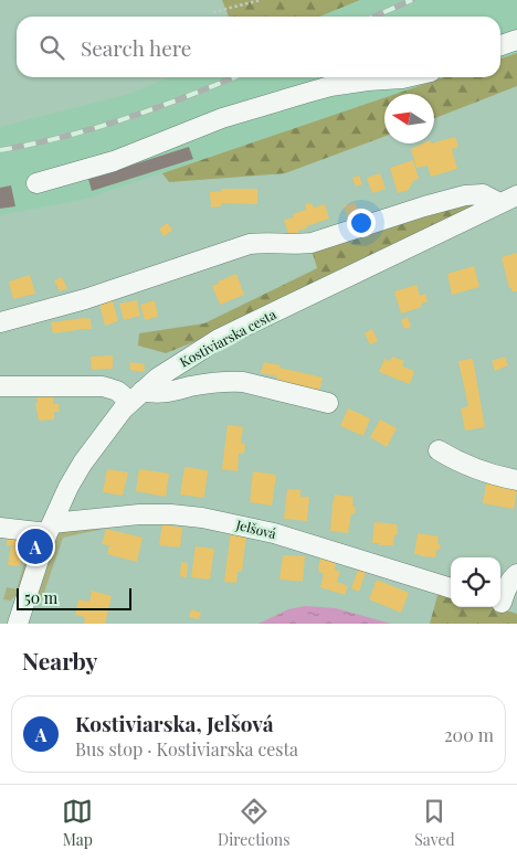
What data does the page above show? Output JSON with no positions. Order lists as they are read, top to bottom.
{
  "streets": {
    "street": ["Kostiviarska cesta", "Jelšová"]
  },
  "crossings": [
    ["Kostiviarska cesta", "Jelšová"]
  ],
  "scale_bar": "50 m",
  "north": "left",
  "page": {
    "search": "Search here",
    "pins": "A",
    "scale": "50 m",
    "heading": "Nearby",
    "list": [
      {
        "mark": "A",
        "name": "Kostiviarska, Jelšová",
        "note": "Bus stop · Kostiviarska cesta",
        "value": "200 m"
      }
    ],
    "nav": ["Map", "Directions", "Saved"]
  }
}
